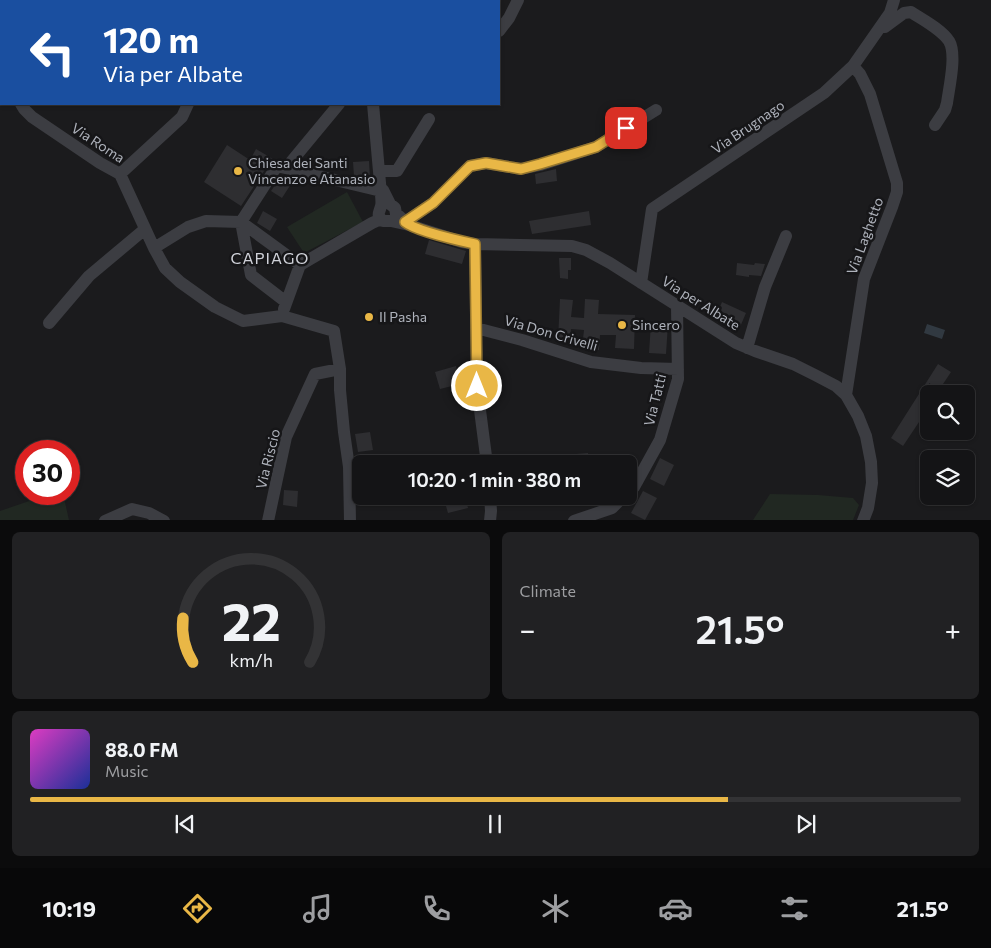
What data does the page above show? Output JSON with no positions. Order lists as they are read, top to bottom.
{
  "streets": {
    "street": [
      "Via Brugnago",
      "Via Roma",
      "Via Laghetto",
      "Via per Albate",
      "Via Don Crivelli",
      "Via Tatti",
      "Via Riscio"
    ]
  },
  "crossings": [
    ["Via Brugnago", "Via Laghetto"],
    ["Via Brugnago", "Via per Albate"],
    ["Via Laghetto", "Via per Albate"],
    ["Via per Albate", "Via Tatti"],
    ["Via Don Crivelli", "Via Tatti"]
  ],
  "districts": ["CAPIAGO"],
  "places": ["Chiesa dei Santi Vincenzo e Atanasio", "Il Pasha", "Sincero"],
  "page": {
    "turn": ["120 m", "Via per Albate"],
    "limit": "30",
    "trip": "10:20 · 1 min · 380 m",
    "tile": "Climate",
    "heat": ["−", "21.5°", "+"],
    "song": ["88.0 FM", "Music"],
    "tabs": ["10:19", "21.5°"],
    "gauge": ["22", "km/h"]
  }
}
